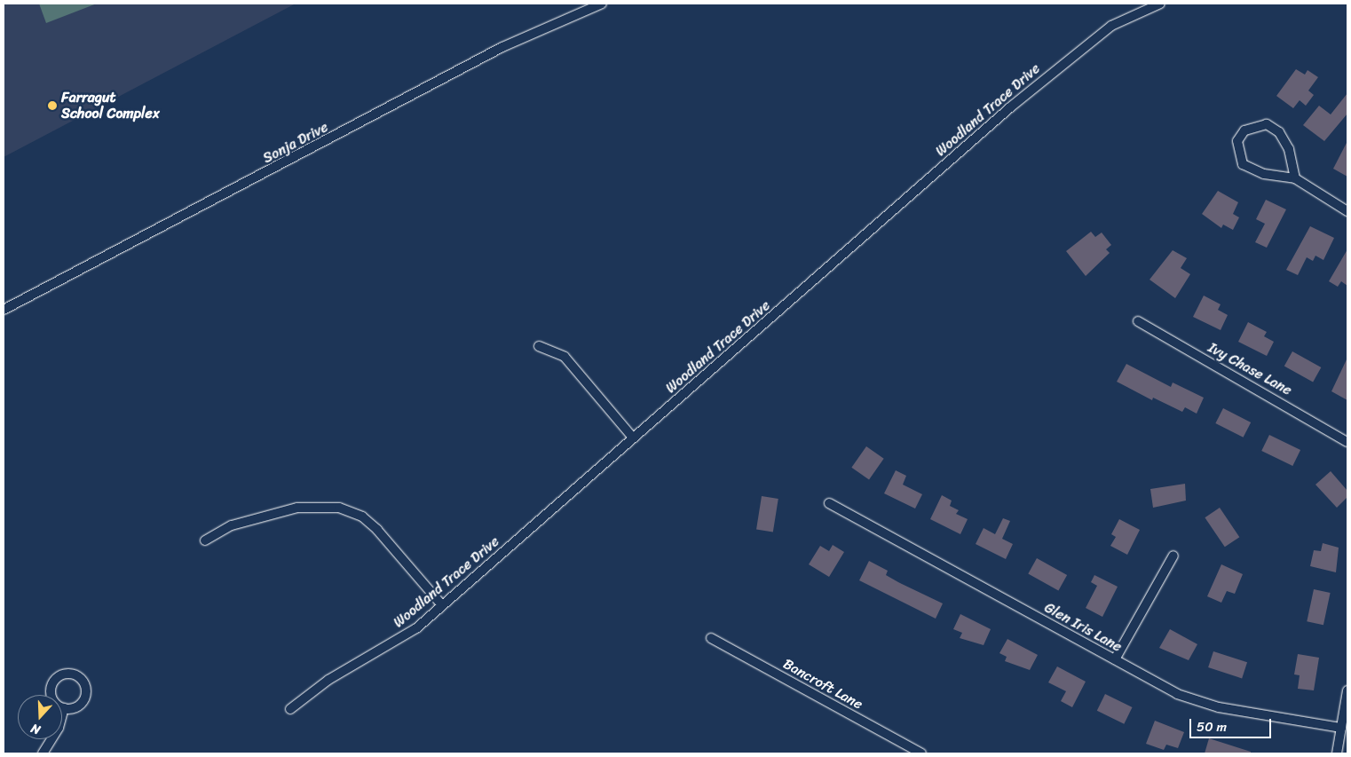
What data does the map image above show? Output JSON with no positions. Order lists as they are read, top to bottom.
{
  "streets": {
    "street": [
      "Woodland Trace Drive",
      "Sonja Drive",
      "Ivy Chase Lane",
      "Glen Iris Lane",
      "Bancroft Lane"
    ]
  },
  "places": ["Farragut School Complex"],
  "scale_bar": "50 m",
  "north": "bottom"
}
